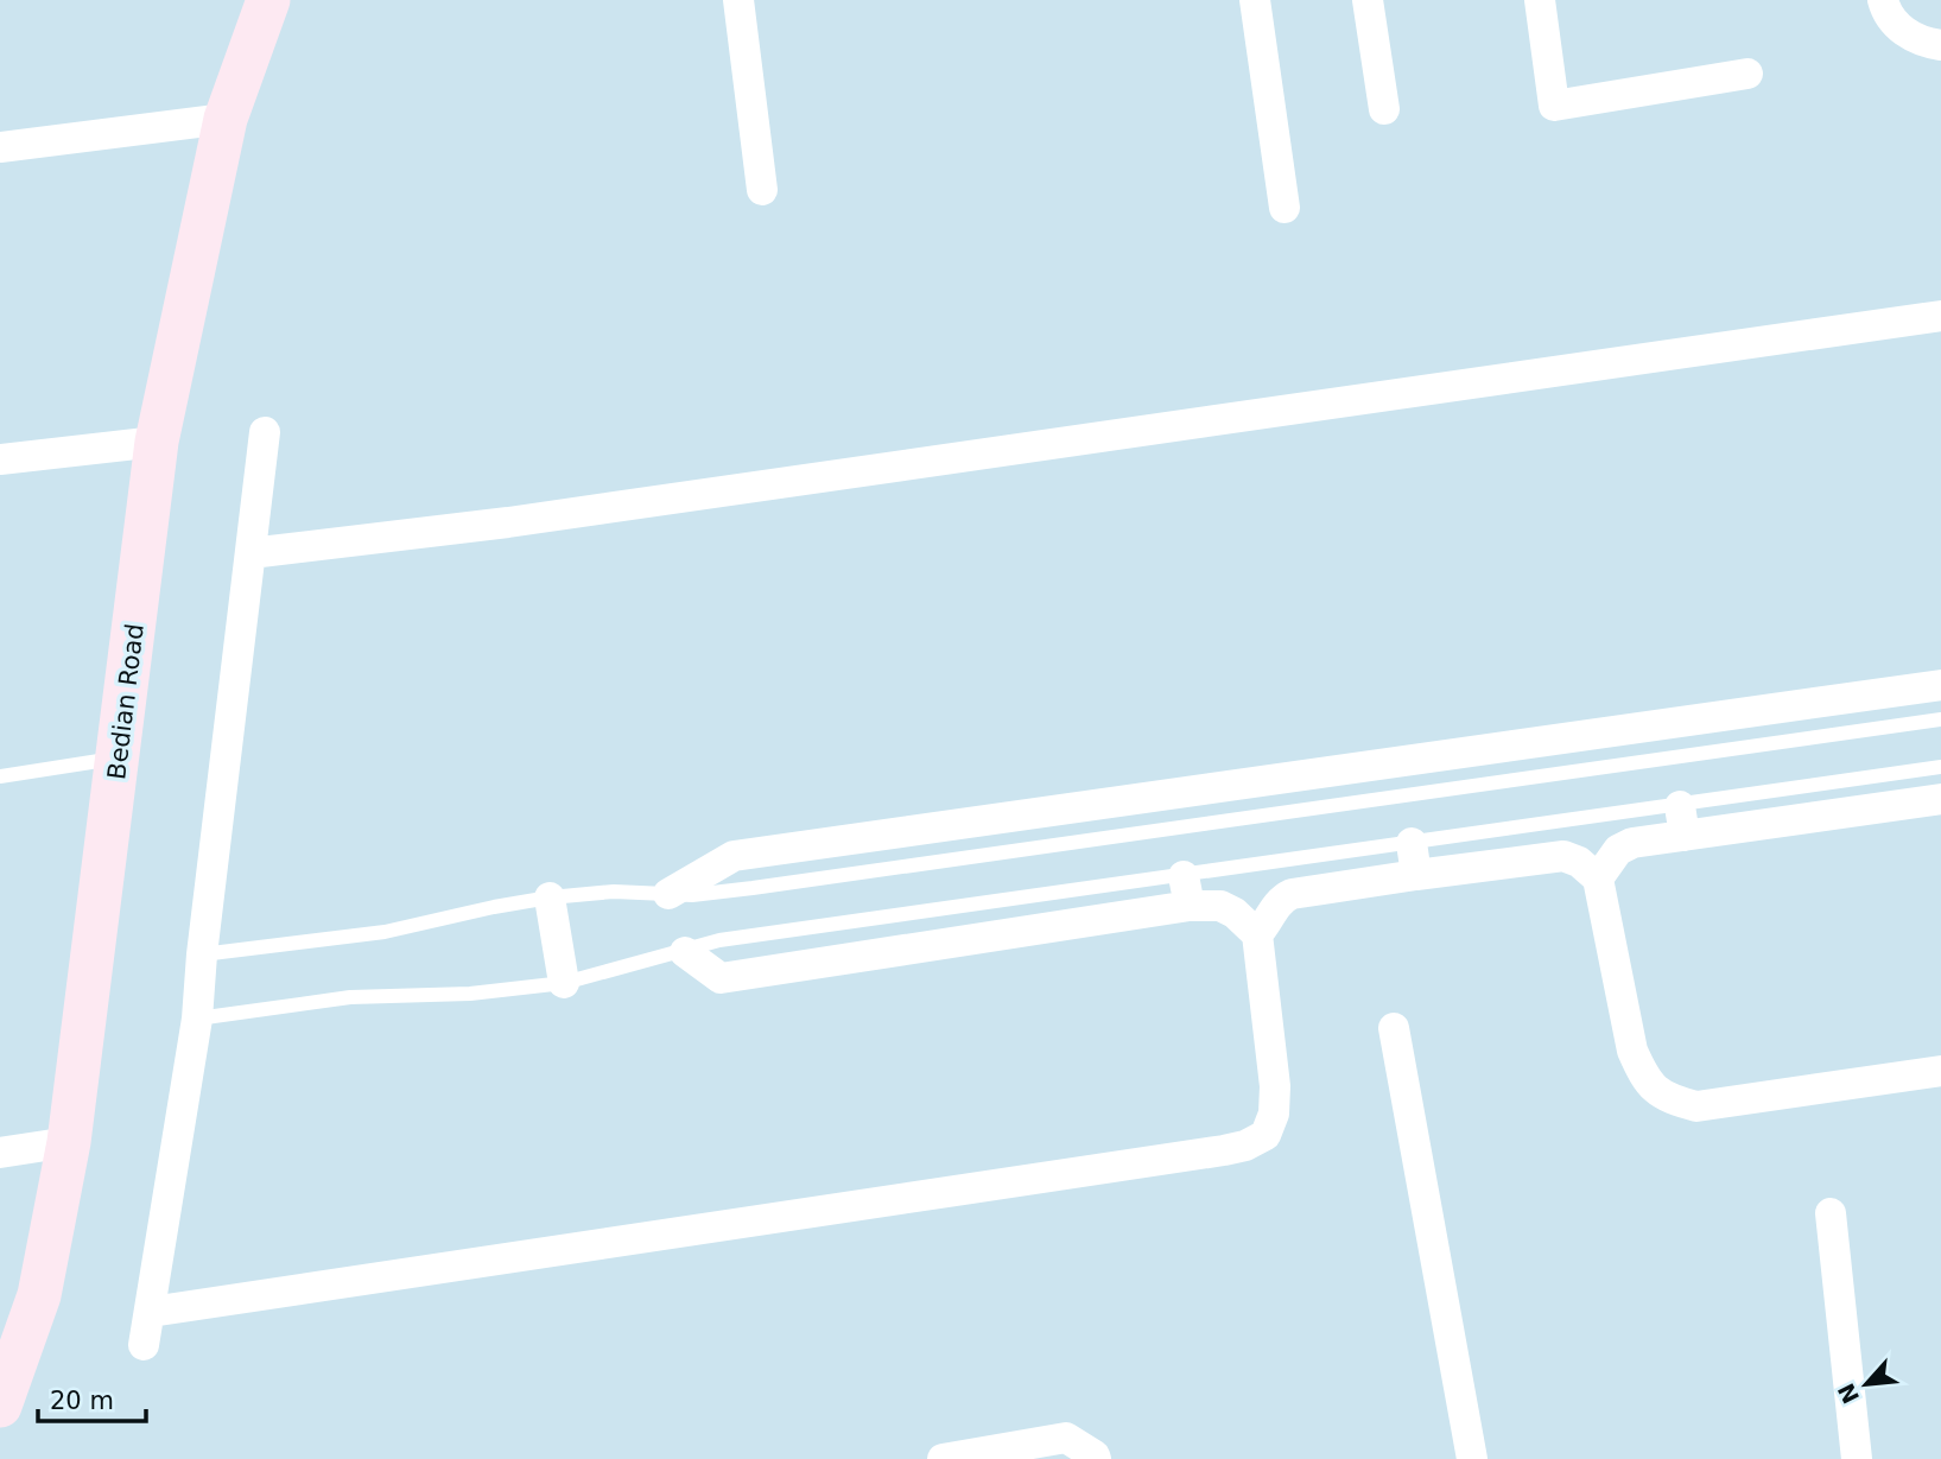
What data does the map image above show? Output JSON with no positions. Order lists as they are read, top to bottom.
{
  "streets": {
    "main road": ["Bedian Road"]
  },
  "scale_bar": "20 m",
  "north": "bottom left"
}
